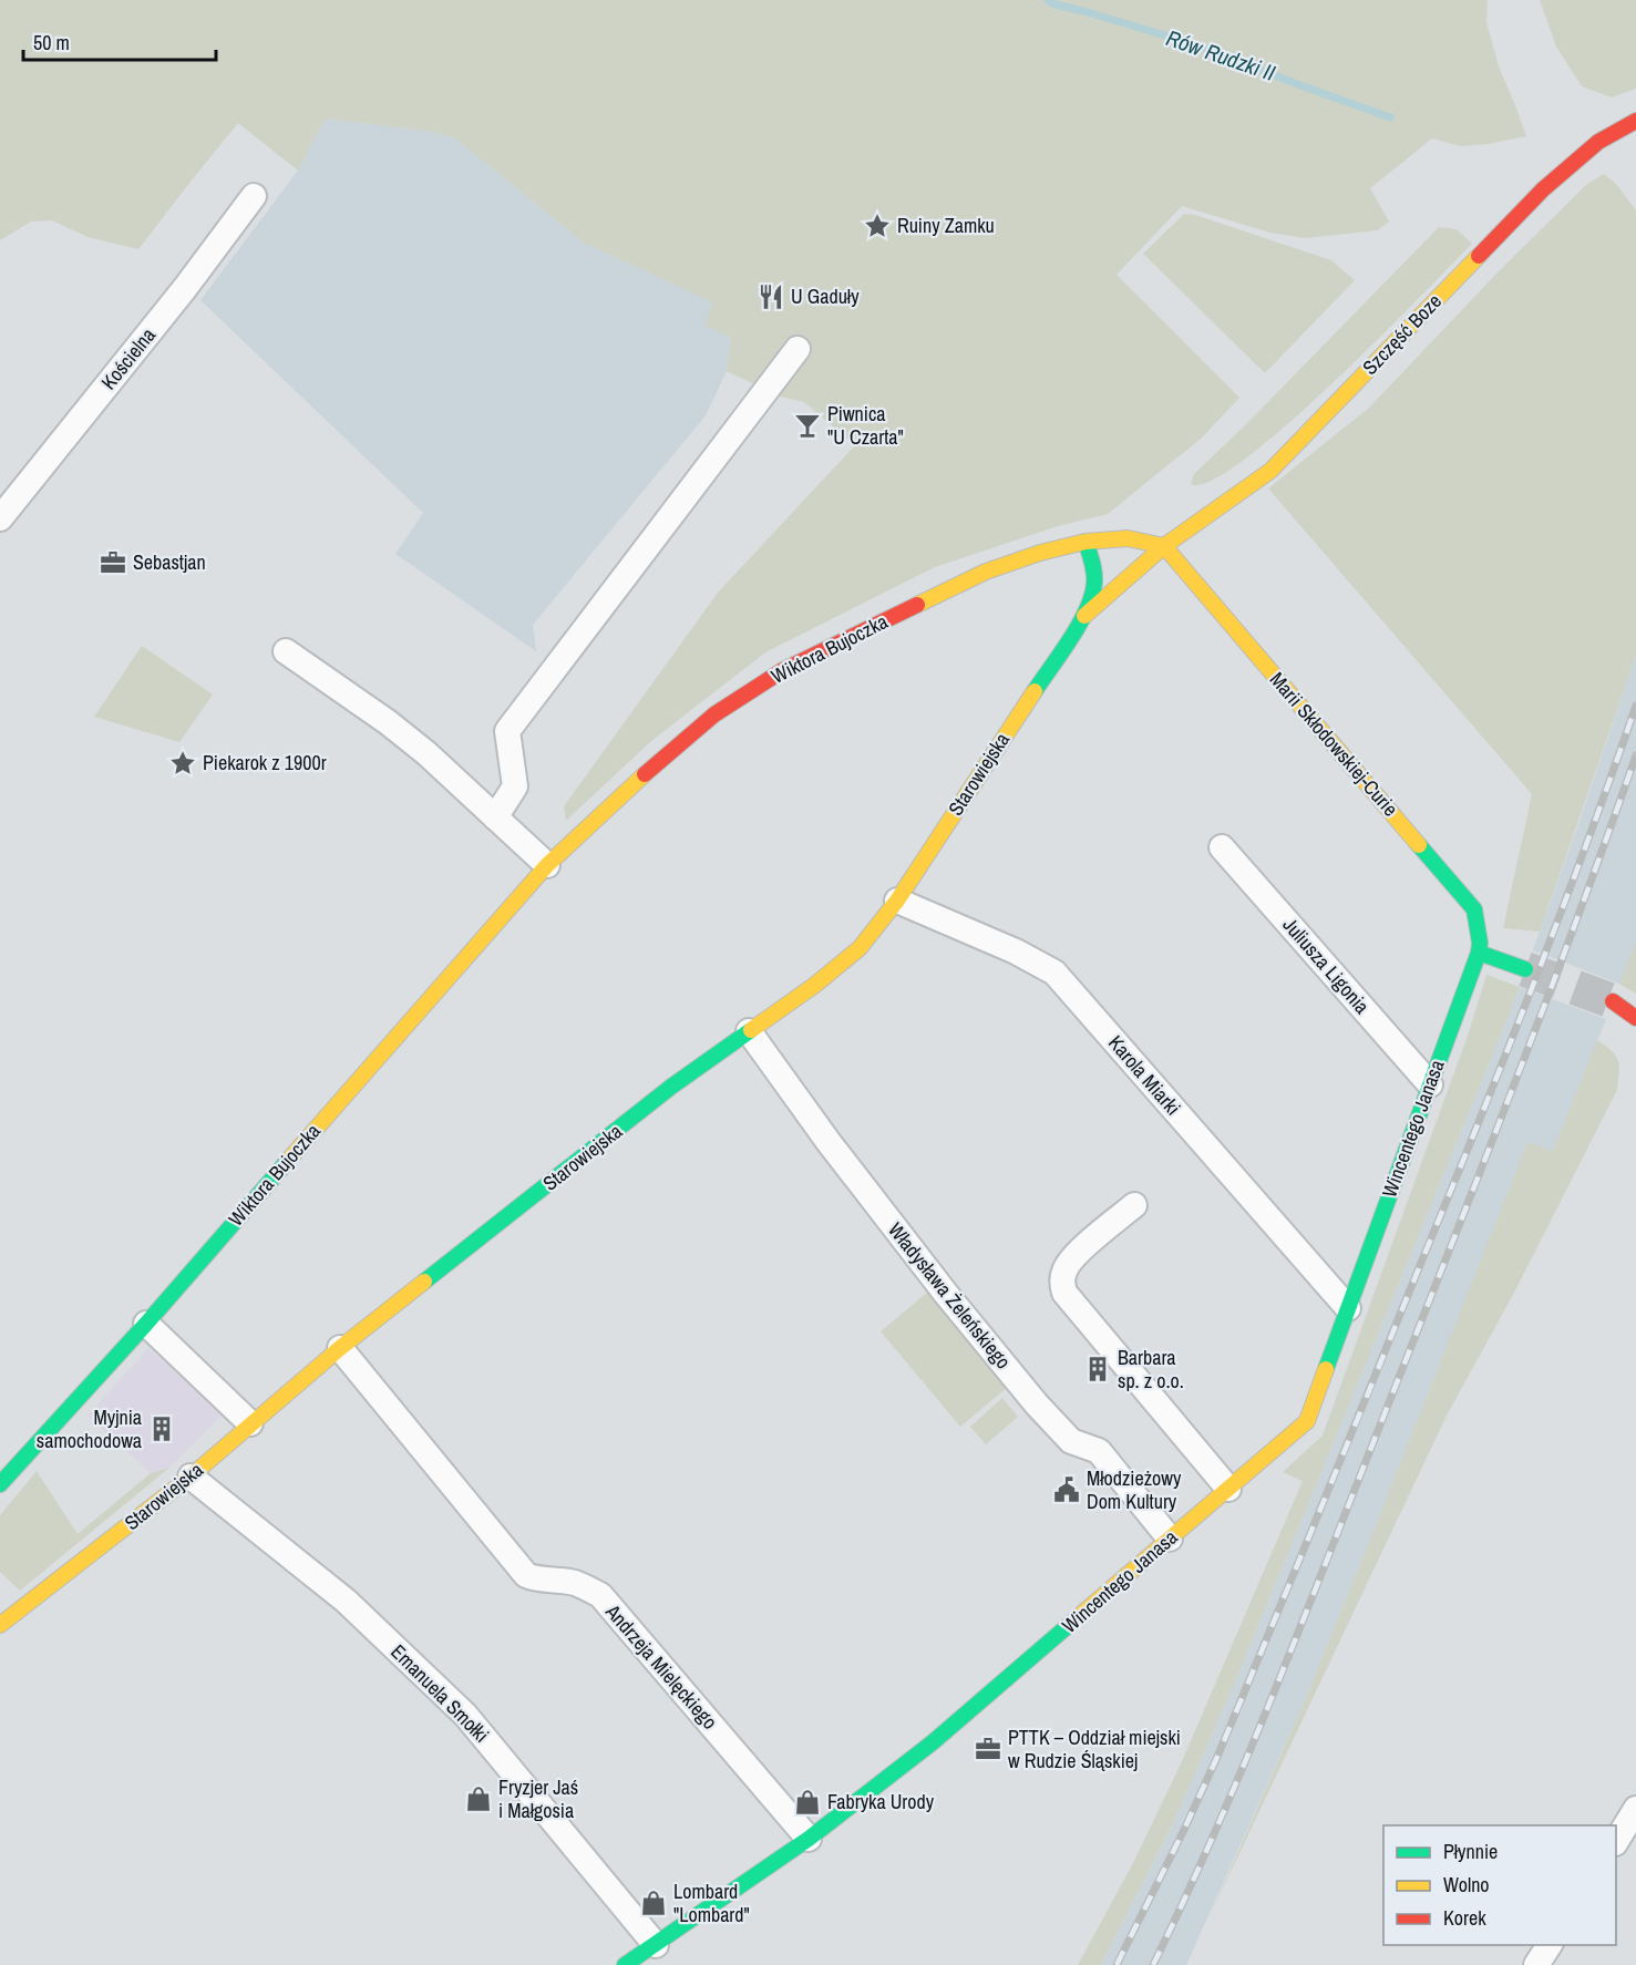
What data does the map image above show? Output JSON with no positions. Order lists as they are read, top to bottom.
{
  "streets": {
    "street": [
      "Szczęść Boze",
      "Kościelna",
      "Wiktora Bujoczka",
      "Marii Skłodowskiej-Curie",
      "Starowiejska",
      "Juliusza Ligonia",
      "Karola Miarki",
      "Wincentego Janasa",
      "Władysława Żeleńskiego",
      "Andrzeja Mielęckiego",
      "Emanuela Smołki"
    ]
  },
  "crossings": [
    ["Szczęść Boze", "Wiktora Bujoczka"],
    ["Szczęść Boze", "Marii Skłodowskiej-Curie"],
    ["Szczęść Boze", "Starowiejska"],
    ["Wiktora Bujoczka", "Marii Skłodowskiej-Curie"],
    ["Wiktora Bujoczka", "Starowiejska"],
    ["Marii Skłodowskiej-Curie", "Starowiejska"],
    ["Marii Skłodowskiej-Curie", "Wincentego Janasa"],
    ["Starowiejska", "Karola Miarki"],
    ["Starowiejska", "Władysława Żeleńskiego"],
    ["Starowiejska", "Andrzeja Mielęckiego"],
    ["Starowiejska", "Emanuela Smołki"],
    ["Juliusza Ligonia", "Wincentego Janasa"],
    ["Karola Miarki", "Wincentego Janasa"],
    ["Wincentego Janasa", "Władysława Żeleńskiego"],
    ["Wincentego Janasa", "Andrzeja Mielęckiego"],
    ["Wincentego Janasa", "Emanuela Smołki"]
  ],
  "water": ["Rów Rudzki II"],
  "places": {
    "place": ["Ruiny Zamku", "Piekarok z 1900r"],
    "restaurant": ["U Gaduły"],
    "bar": ["Piwnica \"U Czarta\""],
    "office": ["Sebastjan", "PTTK – Oddział miejski w Rudzie Śląskiej"],
    "building": ["Barbara sp. z o.o.", "Myjnia samochodowa"],
    "public building": ["Młodzieżowy Dom Kultury"],
    "shop": ["Fryzjer Jaś i Małgosia", "Fabryka Urody", "Lombard \"Lombard\""]
  },
  "legend": ["Płynnie", "Wolno", "Korek"],
  "scale_bar": "50 m"
}
